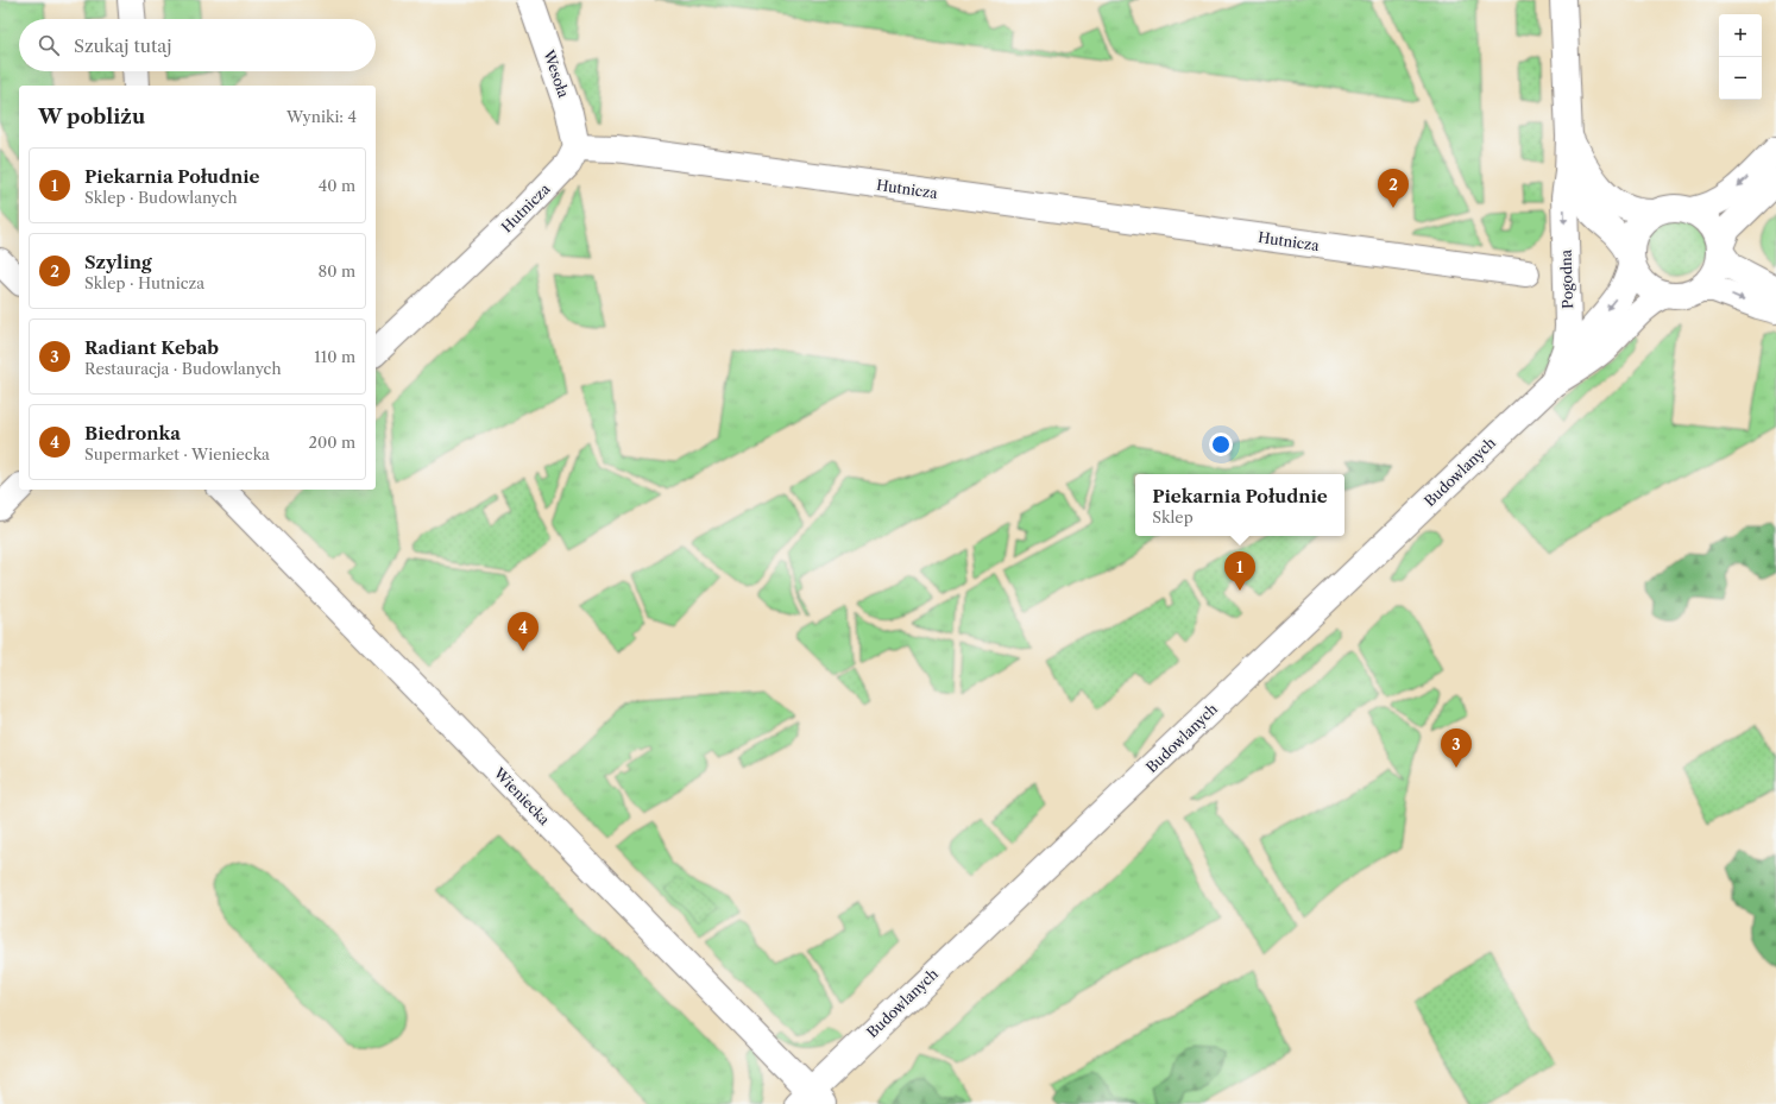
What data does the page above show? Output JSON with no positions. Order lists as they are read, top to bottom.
{
  "streets": {
    "street": [
      "Wesoła",
      "Hutnicza",
      "Pogodna",
      "Budowlanych",
      "Wieniecka"
    ]
  },
  "crossings": [
    ["Wesoła", "Hutnicza"],
    ["Pogodna", "Budowlanych"],
    ["Budowlanych", "Wieniecka"]
  ],
  "page": {
    "map_buttons": ["+", "−"],
    "search": "Szukaj tutaj",
    "heading": ["W pobliżu", "Wyniki: 4"],
    "list": [
      {
        "mark": "1",
        "name": "Piekarnia Południe",
        "note": "Sklep · Budowlanych",
        "value": "40 m"
      },
      {
        "mark": "2",
        "name": "Szyling",
        "note": "Sklep · Hutnicza",
        "value": "80 m"
      },
      {
        "mark": "3",
        "name": "Radiant Kebab",
        "note": "Restauracja · Budowlanych",
        "value": "110 m"
      },
      {
        "mark": "4",
        "name": "Biedronka",
        "note": "Supermarket · Wieniecka",
        "value": "200 m"
      }
    ],
    "pins": [
      "2",
      "1",
      "4",
      "3"
    ],
    "popup": ["Piekarnia Południe", "Sklep"]
  }
}
